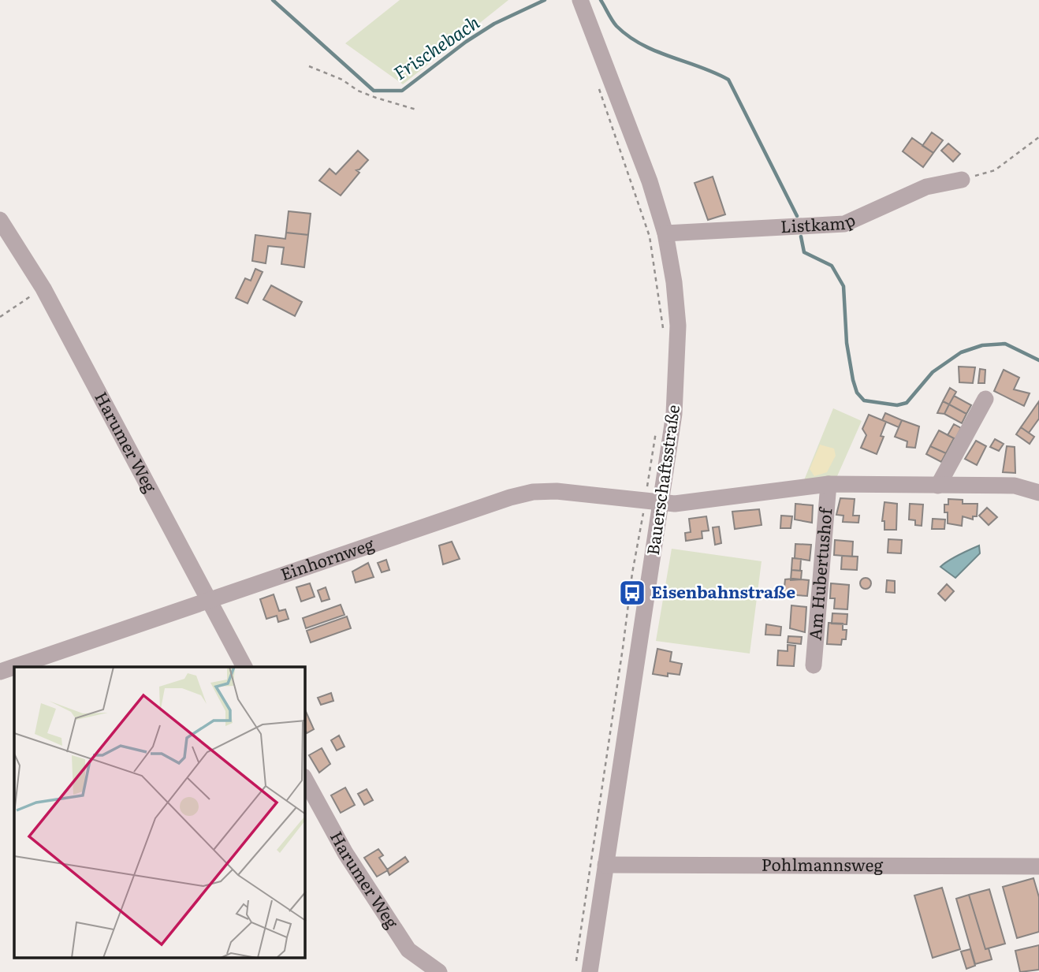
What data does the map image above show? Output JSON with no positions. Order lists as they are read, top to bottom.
{
  "streets": {
    "street": [
      "Listkamp",
      "Harumer Weg",
      "Bauerschaftsstraße",
      "Einhornweg",
      "Am Hubertushof",
      "Pohlmannsweg"
    ]
  },
  "crossings": [
    ["Listkamp", "Bauerschaftsstraße"],
    ["Harumer Weg", "Einhornweg"],
    ["Bauerschaftsstraße", "Einhornweg"],
    ["Bauerschaftsstraße", "Pohlmannsweg"]
  ],
  "water": ["Frischebach"],
  "places": {
    "bus stop": ["Eisenbahnstraße"]
  }
}
